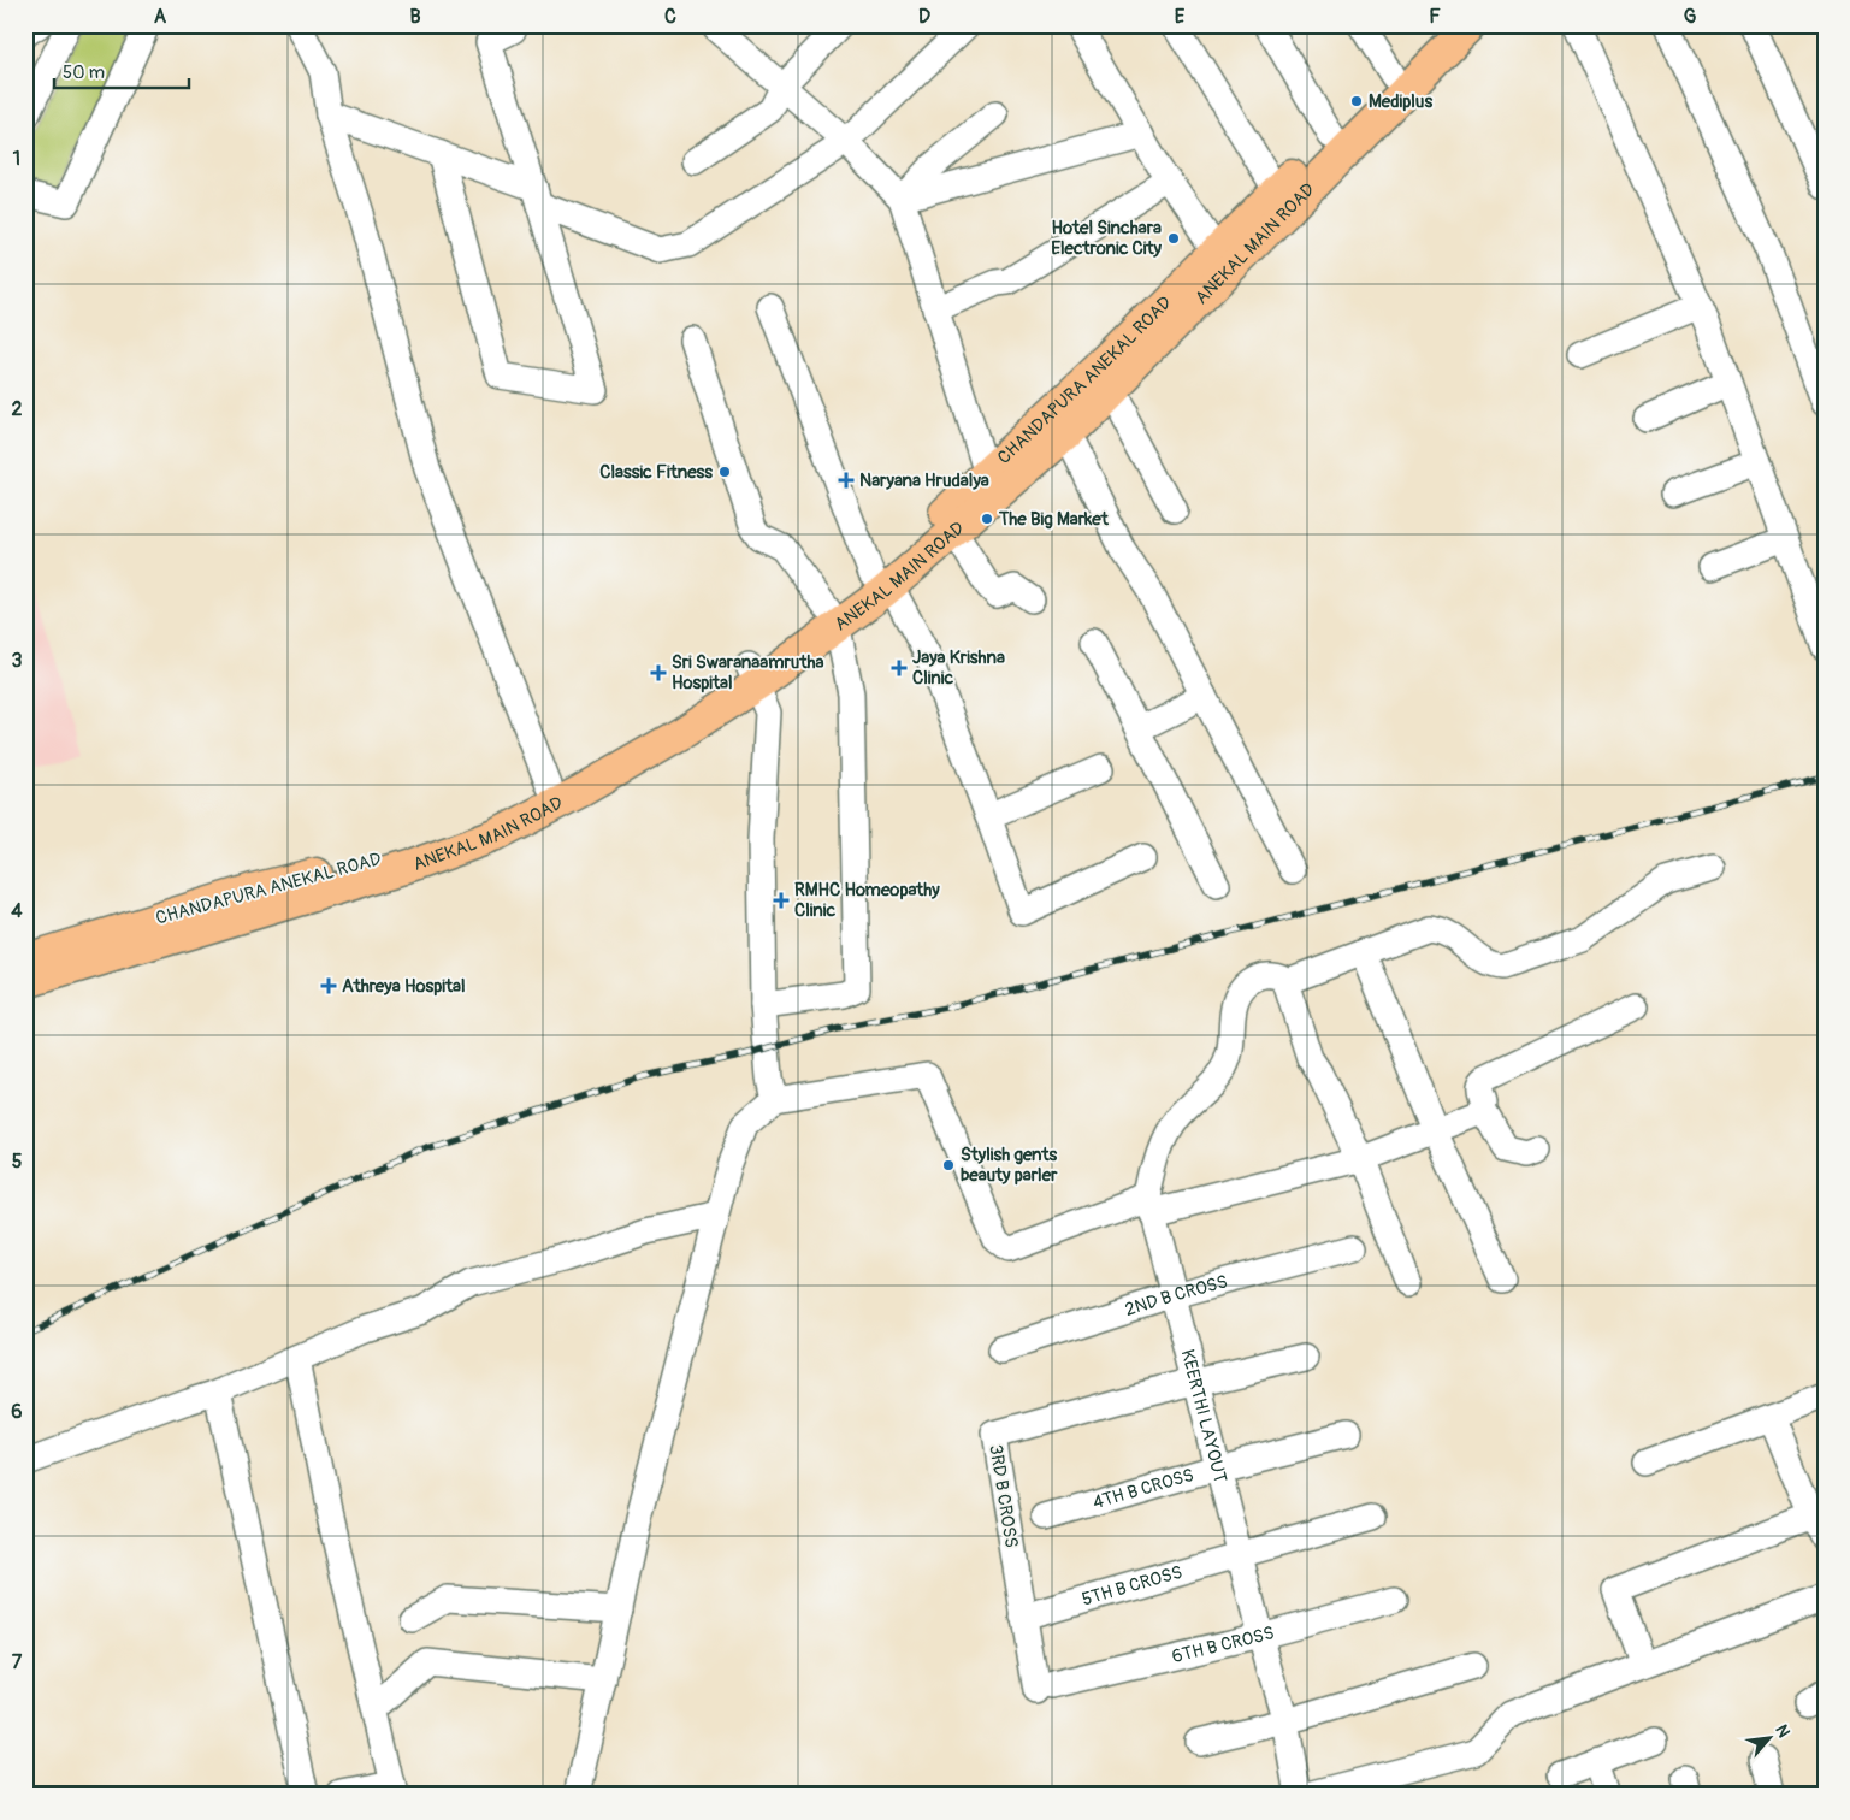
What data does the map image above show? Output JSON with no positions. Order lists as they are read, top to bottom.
{
  "streets": {
    "main road": ["ANEKAL MAIN ROAD", "CHANDAPURA ANEKAL ROAD"],
    "street": [
      "2ND B CROSS",
      "KEERTHI LAYOUT",
      "4TH B CROSS",
      "3RD B CROSS",
      "5TH B CROSS",
      "6TH B CROSS"
    ]
  },
  "crossings": [
    ["ANEKAL MAIN ROAD", "CHANDAPURA ANEKAL ROAD"],
    ["2ND B CROSS", "KEERTHI LAYOUT"],
    ["KEERTHI LAYOUT", "4TH B CROSS"],
    ["KEERTHI LAYOUT", "3RD B CROSS"],
    ["KEERTHI LAYOUT", "5TH B CROSS"],
    ["KEERTHI LAYOUT", "6TH B CROSS"],
    ["3RD B CROSS", "5TH B CROSS"],
    ["3RD B CROSS", "6TH B CROSS"]
  ],
  "places": {
    "other": [
      "Mediplus",
      "Hotel Sinchara Electronic City",
      "Classic Fitness",
      "The Big Market",
      "Stylish gents beauty parler"
    ],
    "health": [
      "Naryana Hrudalya",
      "Jaya Krishna Clinic",
      "Sri Swaranaamrutha Hospital",
      "RMHC Homeopathy Clinic",
      "Athreya Hospital"
    ]
  },
  "scale_bar": "50 m",
  "north": "top right",
  "grid": {
    "columns": [
      "A",
      "B",
      "C",
      "D",
      "E",
      "F",
      "G"
    ],
    "rows": [
      "1",
      "2",
      "3",
      "4",
      "5",
      "6",
      "7"
    ]
  }
}
